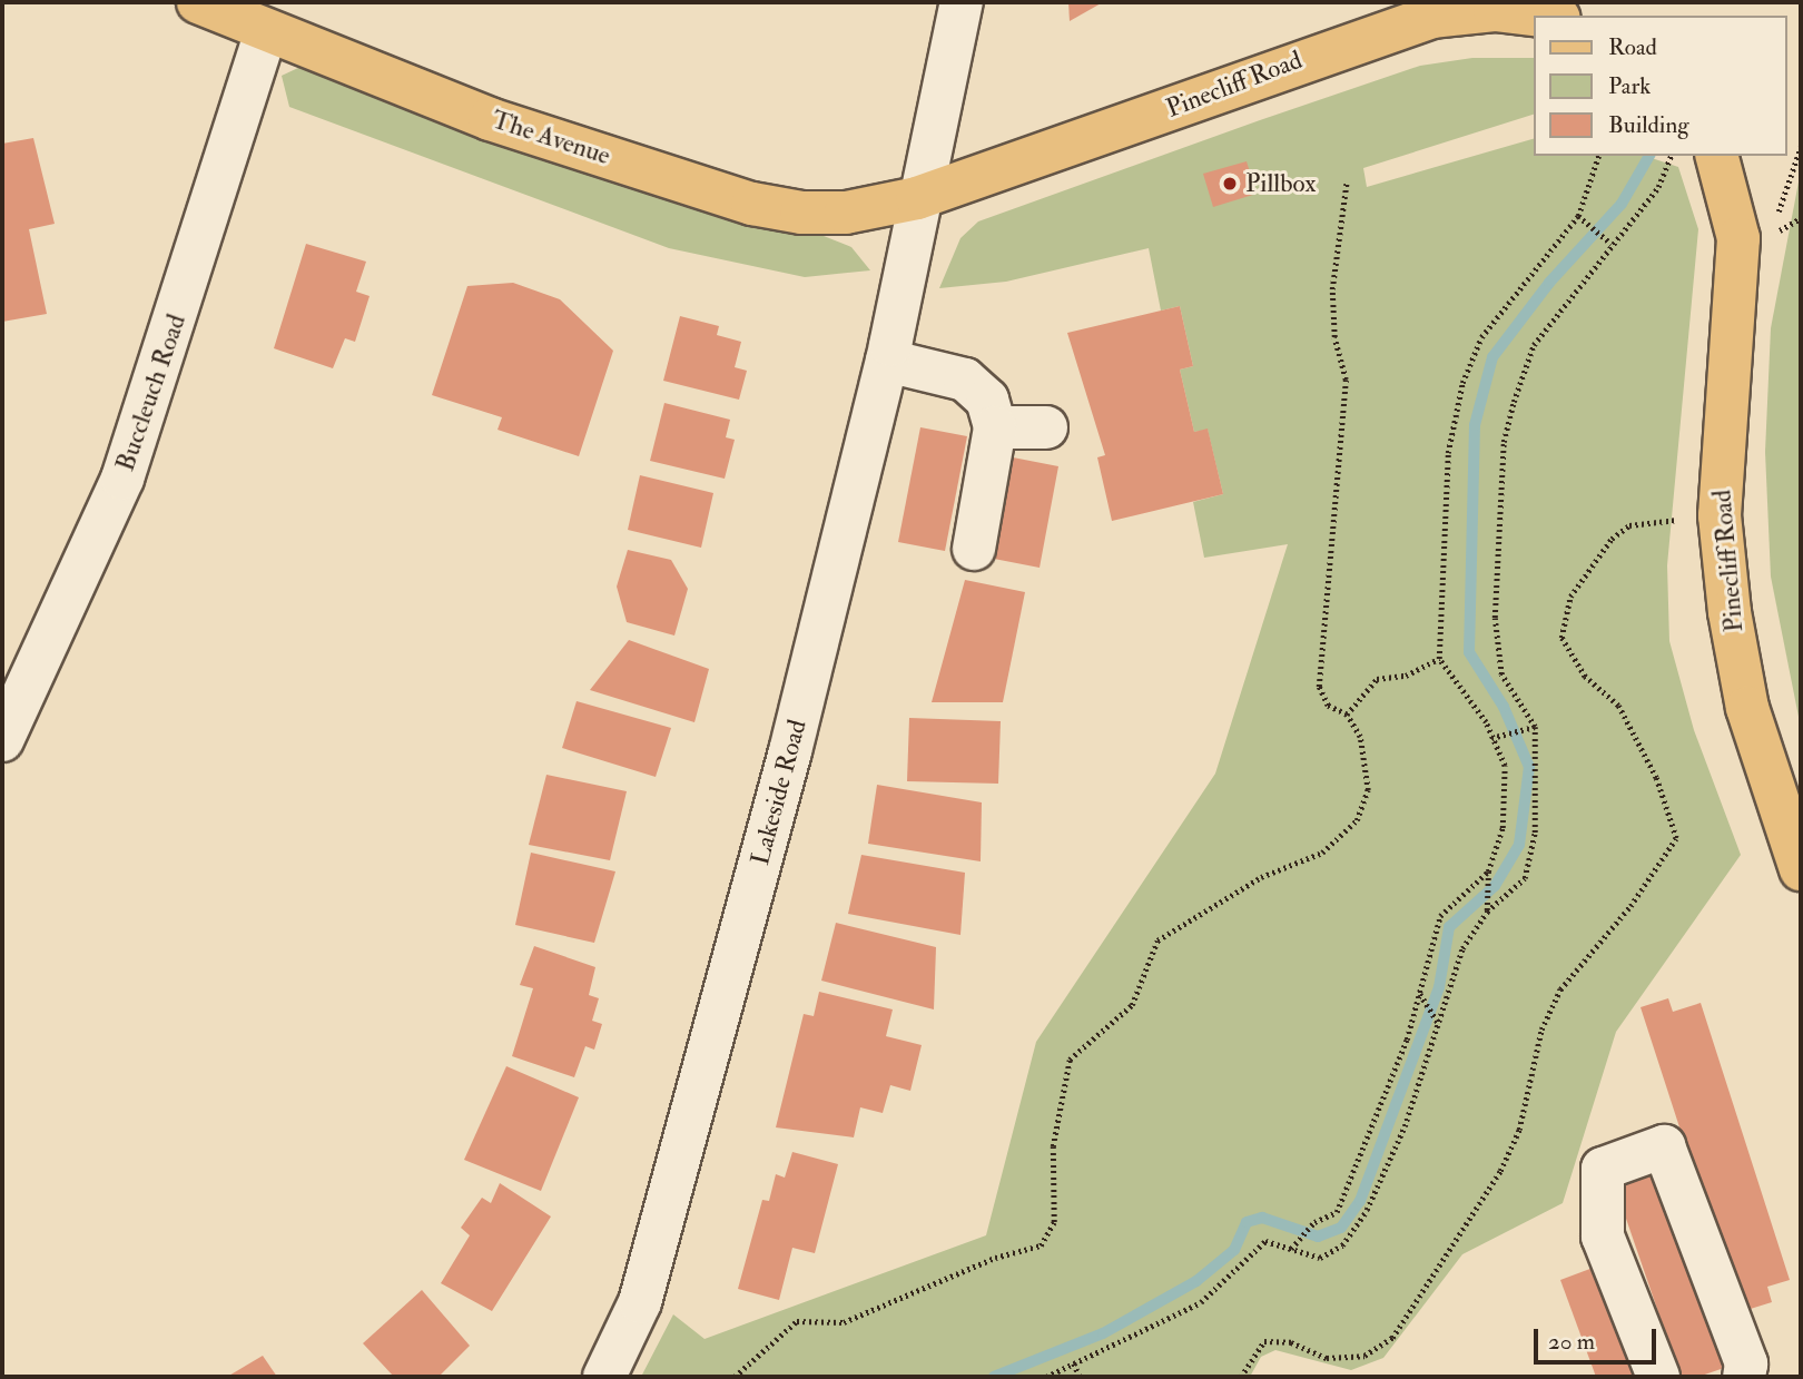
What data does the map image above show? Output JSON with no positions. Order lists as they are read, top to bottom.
{
  "streets": {
    "main road": ["Pinecliff Road", "The Avenue"],
    "street": ["Buccleuch Road", "Lakeside Road"]
  },
  "crossings": [
    ["Pinecliff Road", "The Avenue"],
    ["Pinecliff Road", "Lakeside Road"],
    ["The Avenue", "Buccleuch Road"],
    ["The Avenue", "Lakeside Road"]
  ],
  "places": ["Pillbox"],
  "legend": ["Road", "Park", "Building"],
  "scale_bar": "20 m"
}
